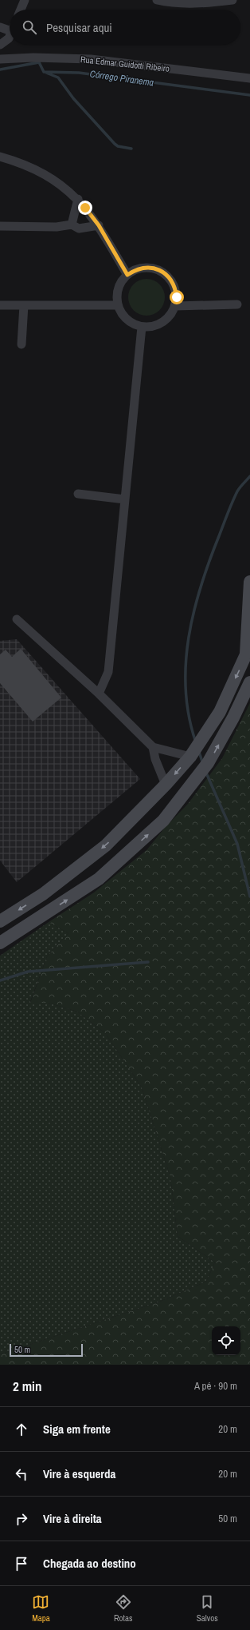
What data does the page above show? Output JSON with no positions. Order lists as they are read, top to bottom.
{
  "streets": {
    "street": ["Rua Edmar Guidotti Ribeiro"]
  },
  "water": ["Córrego Piranema"],
  "scale_bar": "50 m",
  "page": {
    "search": "Pesquisar aqui",
    "scale": "50 m",
    "heading": ["2 min", "A pé · 90 m"],
    "list": [
      ["Siga em frente", "20 m"],
      ["Vire à esquerda", "20 m"],
      ["Vire à direita", "50 m"],
      "Chegada ao destino"
    ],
    "nav": ["Mapa", "Rotas", "Salvos"]
  }
}
